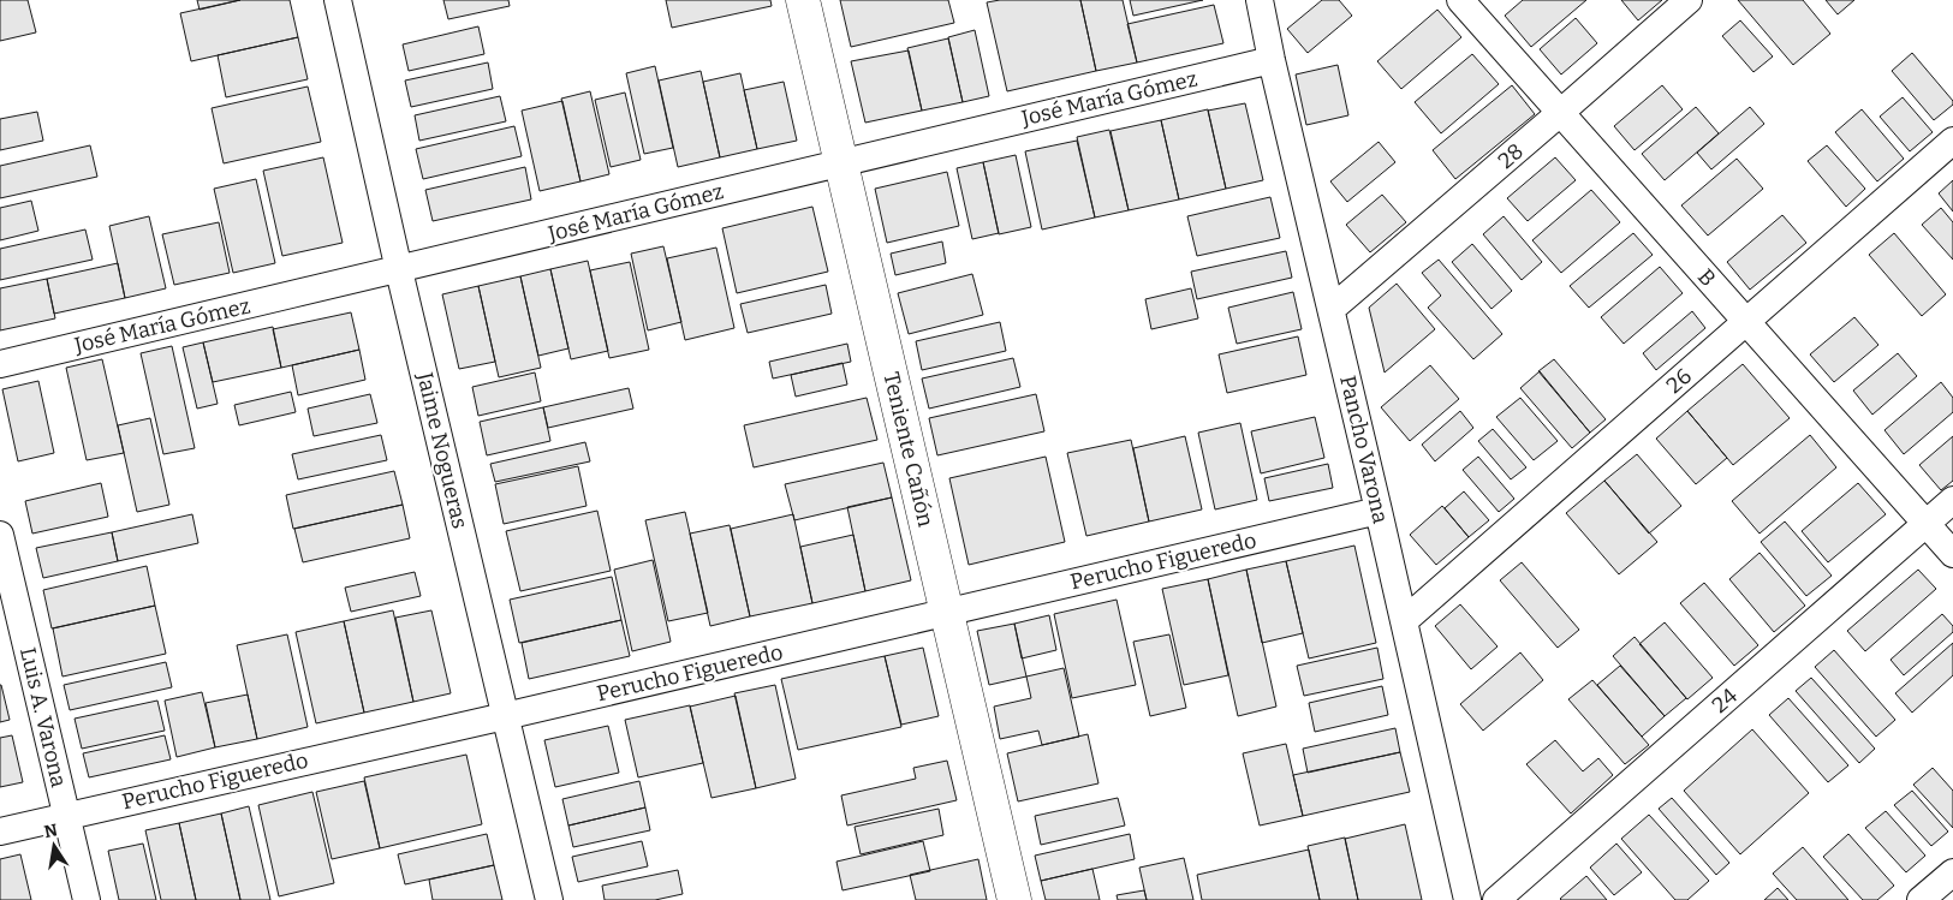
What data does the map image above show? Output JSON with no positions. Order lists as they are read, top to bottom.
{
  "streets": {
    "street": [
      "José María Gómez",
      "28",
      "B",
      "26",
      "Teniente Cañón",
      "Pancho Varona",
      "Jaime Nogueras",
      "Perucho Figueredo",
      "24",
      "Luis A. Varona"
    ]
  },
  "crossings": [
    ["José María Gómez", "Teniente Cañón"],
    ["José María Gómez", "Pancho Varona"],
    ["José María Gómez", "Jaime Nogueras"],
    ["28", "B"],
    ["28", "Pancho Varona"],
    ["B", "26"],
    ["B", "24"],
    ["26", "Pancho Varona"],
    ["Teniente Cañón", "Perucho Figueredo"],
    ["Pancho Varona", "Perucho Figueredo"],
    ["Jaime Nogueras", "Perucho Figueredo"],
    ["Perucho Figueredo", "Luis A. Varona"]
  ],
  "north": "top"
}
